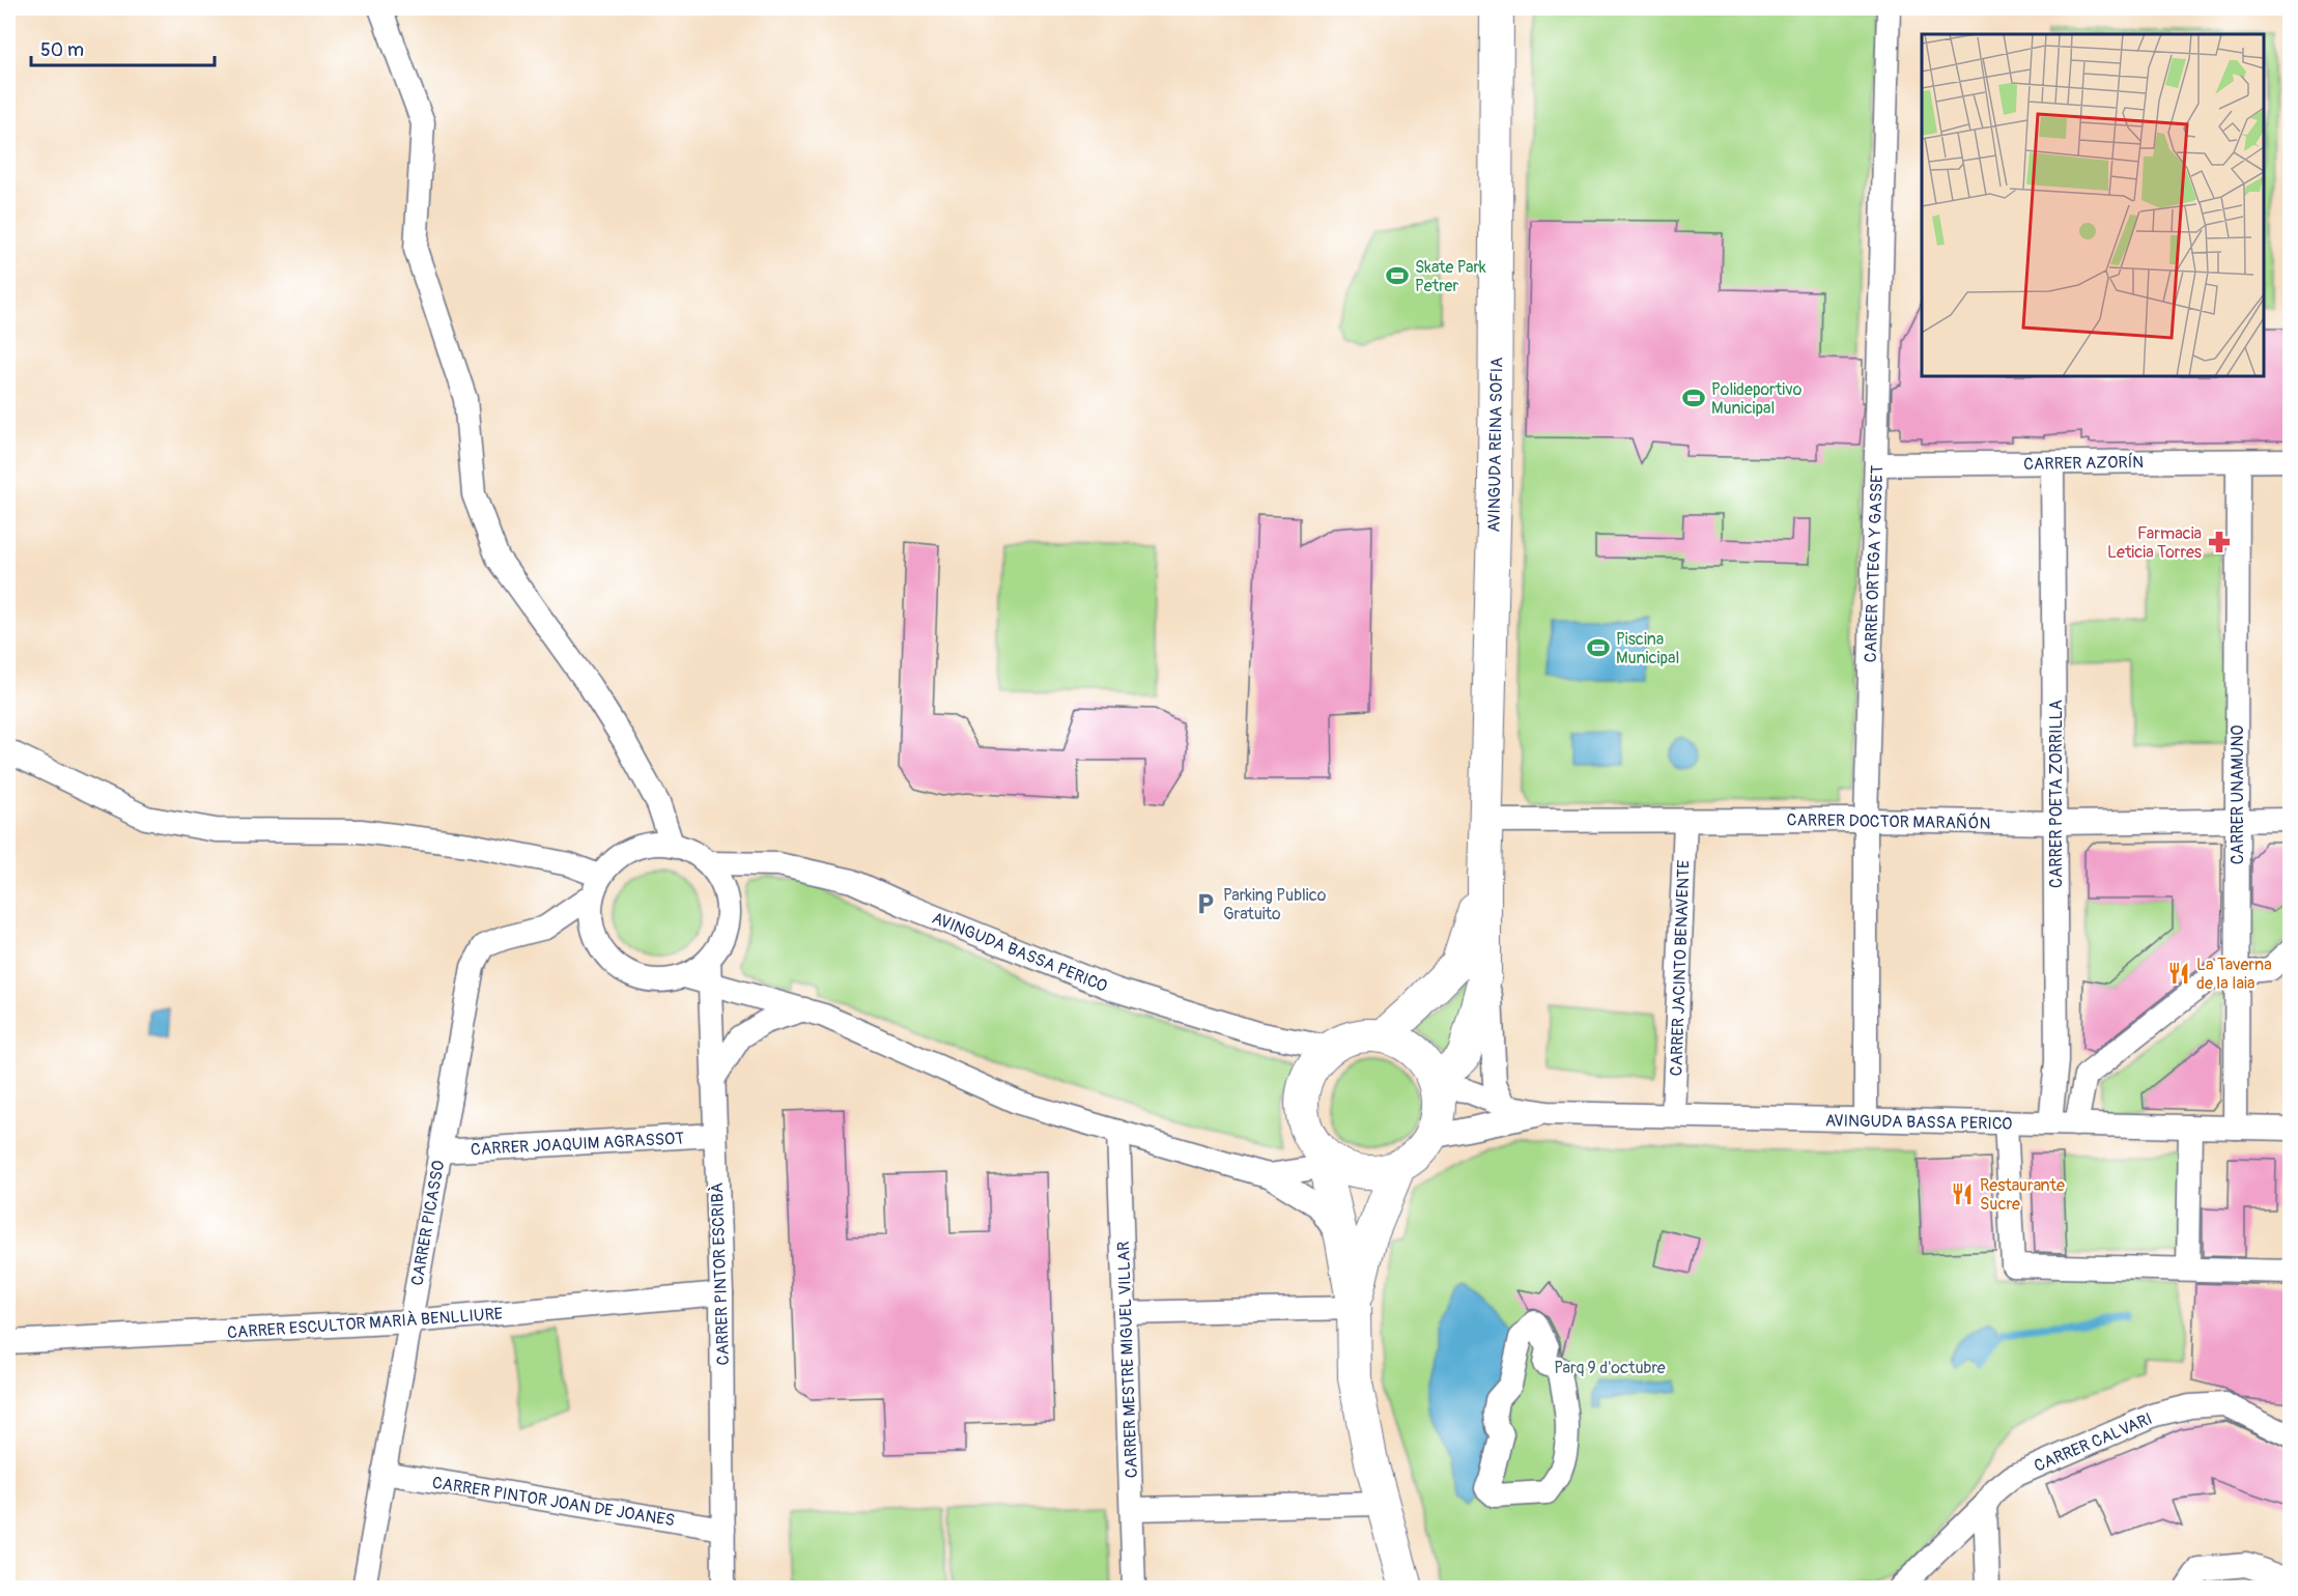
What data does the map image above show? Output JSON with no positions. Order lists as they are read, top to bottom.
{
  "streets": {
    "street": [
      "AVINGUDA REINA SOFIA",
      "CARRER AZORÍN",
      "CARRER ORTEGA Y GASSET",
      "CARRER POETA ZORRILLA",
      "CARRER UNAMUNO",
      "CARRER DOCTOR MARAÑÓN",
      "AVINGUDA BASSA PERICO",
      "CARRER JACINTO BENAVENTE",
      "CARRER JOAQUIM AGRASSOT",
      "CARRER PICASSO",
      "CARRER PINTOR ESCRIBÀ",
      "CARRER ESCULTOR MARIÀ BENLLIURE",
      "CARRER MESTRE MIGUEL VILLAR",
      "CARRER CALVARI",
      "CARRER PINTOR JOAN DE JOANES"
    ]
  },
  "crossings": [
    ["AVINGUDA REINA SOFIA", "CARRER DOCTOR MARAÑÓN"],
    ["AVINGUDA REINA SOFIA", "AVINGUDA BASSA PERICO"],
    ["CARRER AZORÍN", "CARRER ORTEGA Y GASSET"],
    ["CARRER AZORÍN", "CARRER POETA ZORRILLA"],
    ["CARRER AZORÍN", "CARRER UNAMUNO"],
    ["CARRER ORTEGA Y GASSET", "CARRER DOCTOR MARAÑÓN"],
    ["CARRER ORTEGA Y GASSET", "AVINGUDA BASSA PERICO"],
    ["CARRER POETA ZORRILLA", "CARRER DOCTOR MARAÑÓN"],
    ["CARRER POETA ZORRILLA", "AVINGUDA BASSA PERICO"],
    ["CARRER UNAMUNO", "CARRER DOCTOR MARAÑÓN"],
    ["CARRER UNAMUNO", "AVINGUDA BASSA PERICO"],
    ["CARRER DOCTOR MARAÑÓN", "CARRER JACINTO BENAVENTE"],
    ["AVINGUDA BASSA PERICO", "CARRER JACINTO BENAVENTE"],
    ["AVINGUDA BASSA PERICO", "CARRER PICASSO"],
    ["AVINGUDA BASSA PERICO", "CARRER PINTOR ESCRIBÀ"],
    ["CARRER JOAQUIM AGRASSOT", "CARRER PICASSO"],
    ["CARRER JOAQUIM AGRASSOT", "CARRER PINTOR ESCRIBÀ"],
    ["CARRER PICASSO", "CARRER PINTOR ESCRIBÀ"],
    ["CARRER PICASSO", "CARRER ESCULTOR MARIÀ BENLLIURE"],
    ["CARRER PICASSO", "CARRER PINTOR JOAN DE JOANES"],
    ["CARRER PINTOR ESCRIBÀ", "CARRER ESCULTOR MARIÀ BENLLIURE"],
    ["CARRER PINTOR ESCRIBÀ", "CARRER PINTOR JOAN DE JOANES"]
  ],
  "parks": ["Parq 9 d'octubre"],
  "places": {
    "sports": ["Skate Park Petrer", "Polideportivo Municipal", "Piscina Municipal"],
    "pharmacy": ["Farmacia Leticia Torres"],
    "parking": ["Parking Publico Gratuito"],
    "restaurant": ["La Taverna de la Iaia", "Restaurante Sucre"]
  },
  "scale_bar": "50 m"
}
